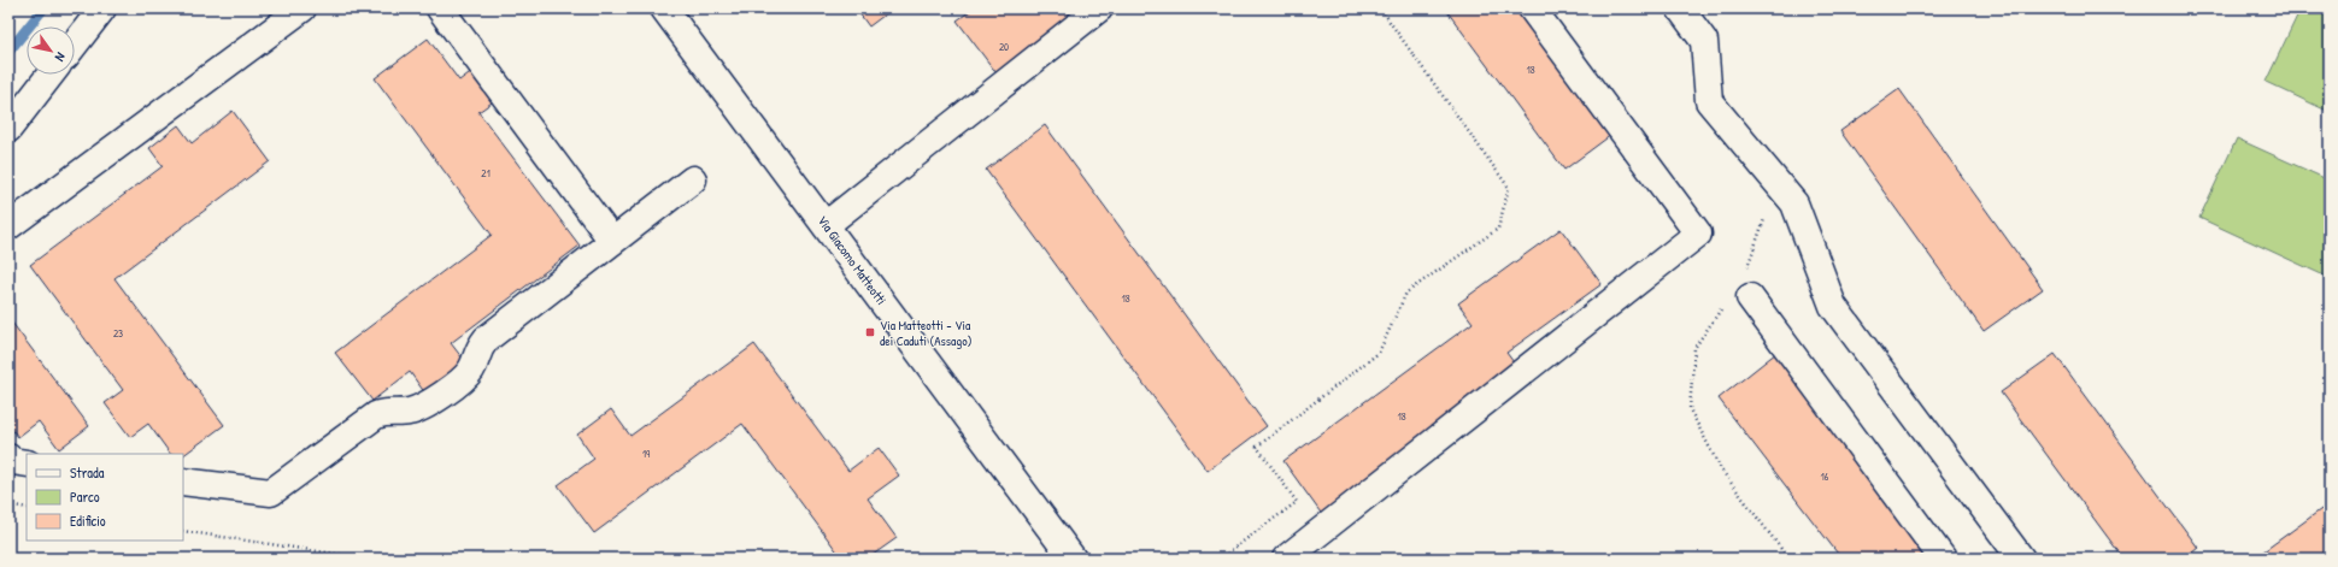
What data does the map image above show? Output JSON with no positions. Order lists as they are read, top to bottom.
{
  "streets": {
    "street": ["Via Giacomo Matteotti"]
  },
  "places": {
    "transit": ["Via Matteotti - Via dei Caduti (Assago)"]
  },
  "house_numbers": [
    "20",
    "18",
    "21",
    "18",
    "23",
    "18",
    "19",
    "16"
  ],
  "legend": ["Strada", "Parco", "Edificio"],
  "north": "bottom right"
}
